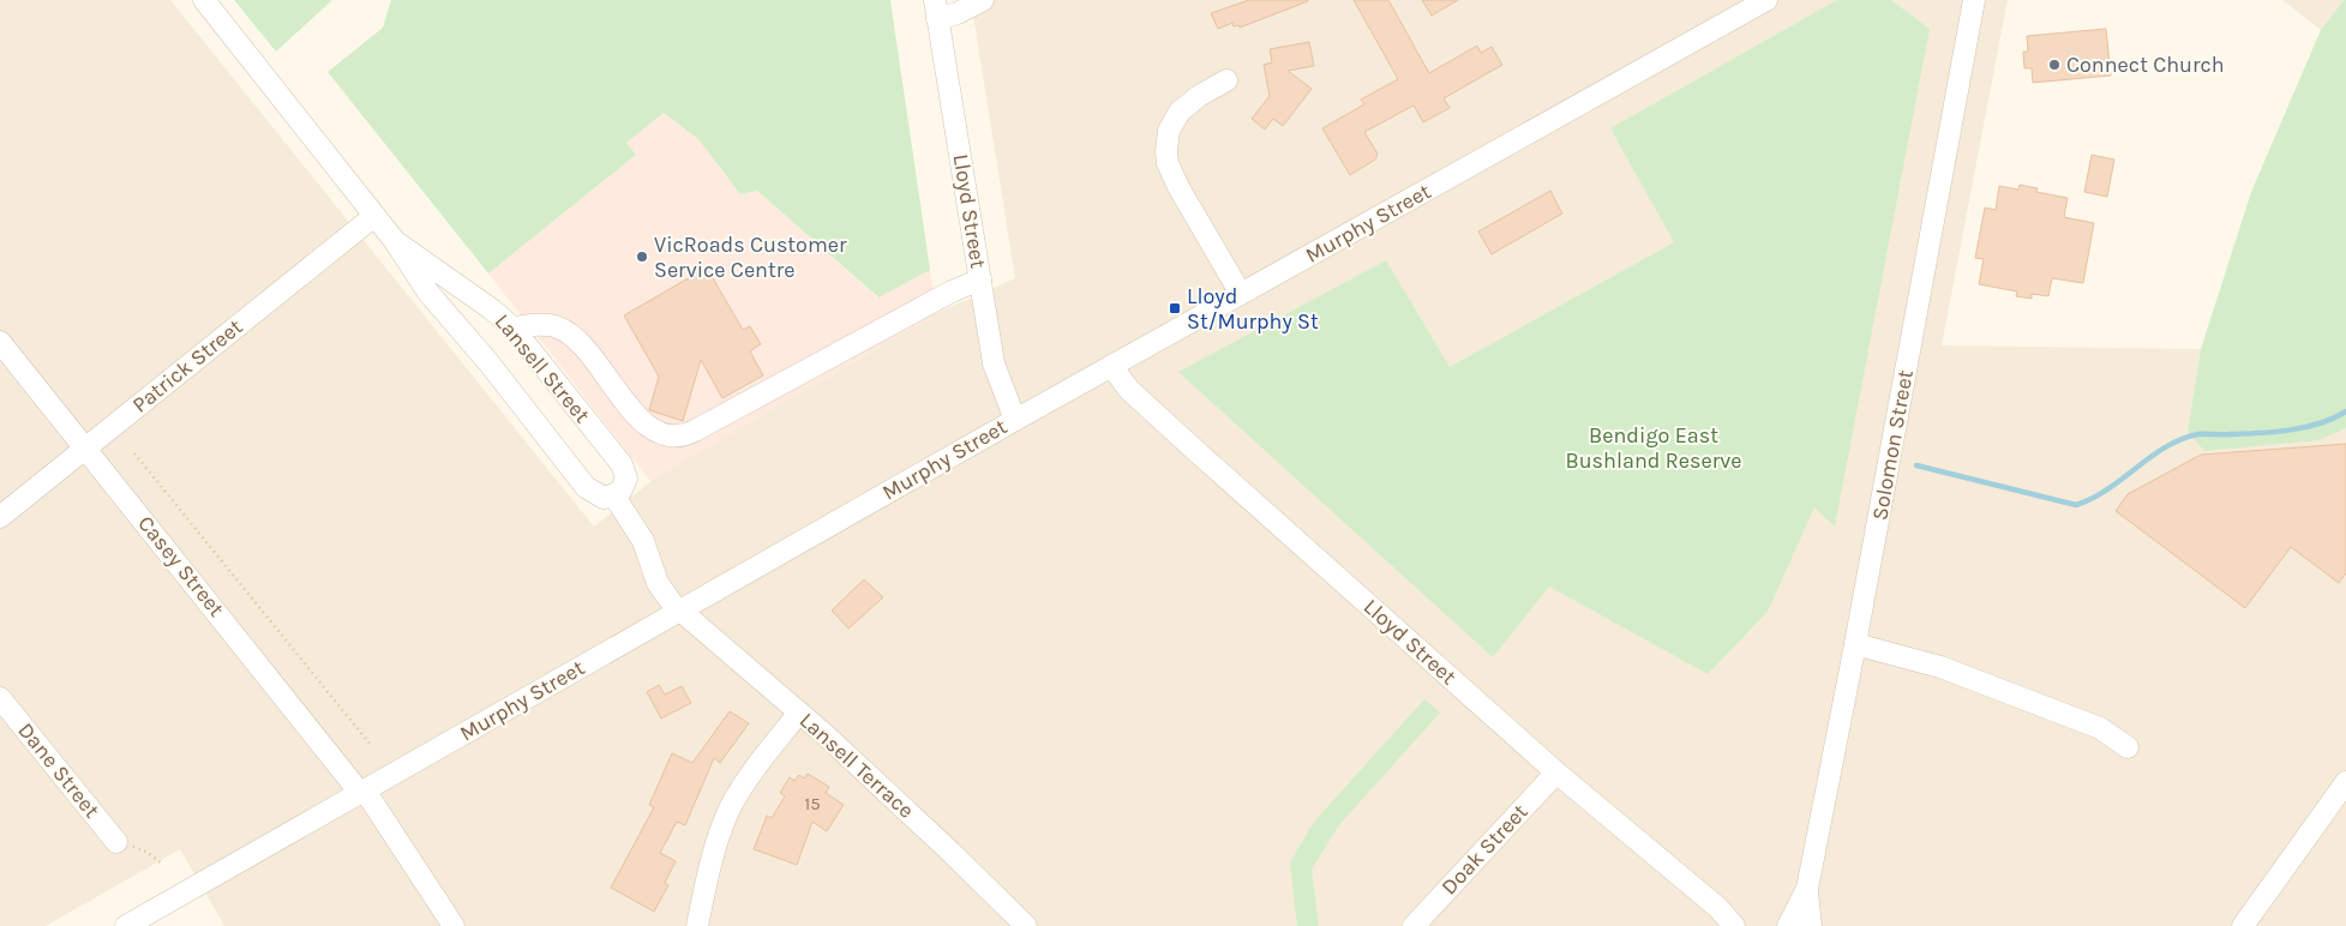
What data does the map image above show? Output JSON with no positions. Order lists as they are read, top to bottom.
{
  "streets": {
    "street": [
      "Lloyd Street",
      "Murphy Street",
      "Patrick Street",
      "Lansell Street",
      "Solomon Street",
      "Casey Street",
      "Lansell Terrace",
      "Dane Street",
      "Doak Street"
    ]
  },
  "crossings": [
    ["Lloyd Street", "Murphy Street"],
    ["Lloyd Street", "Doak Street"],
    ["Murphy Street", "Casey Street"],
    ["Murphy Street", "Lansell Terrace"],
    ["Patrick Street", "Lansell Street"],
    ["Patrick Street", "Casey Street"]
  ],
  "parks": ["Bendigo East Bushland Reserve"],
  "places": {
    "other": ["Connect Church", "VicRoads Customer Service Centre"],
    "transit": ["Lloyd St/Murphy St"]
  },
  "house_numbers": ["15"]
}
